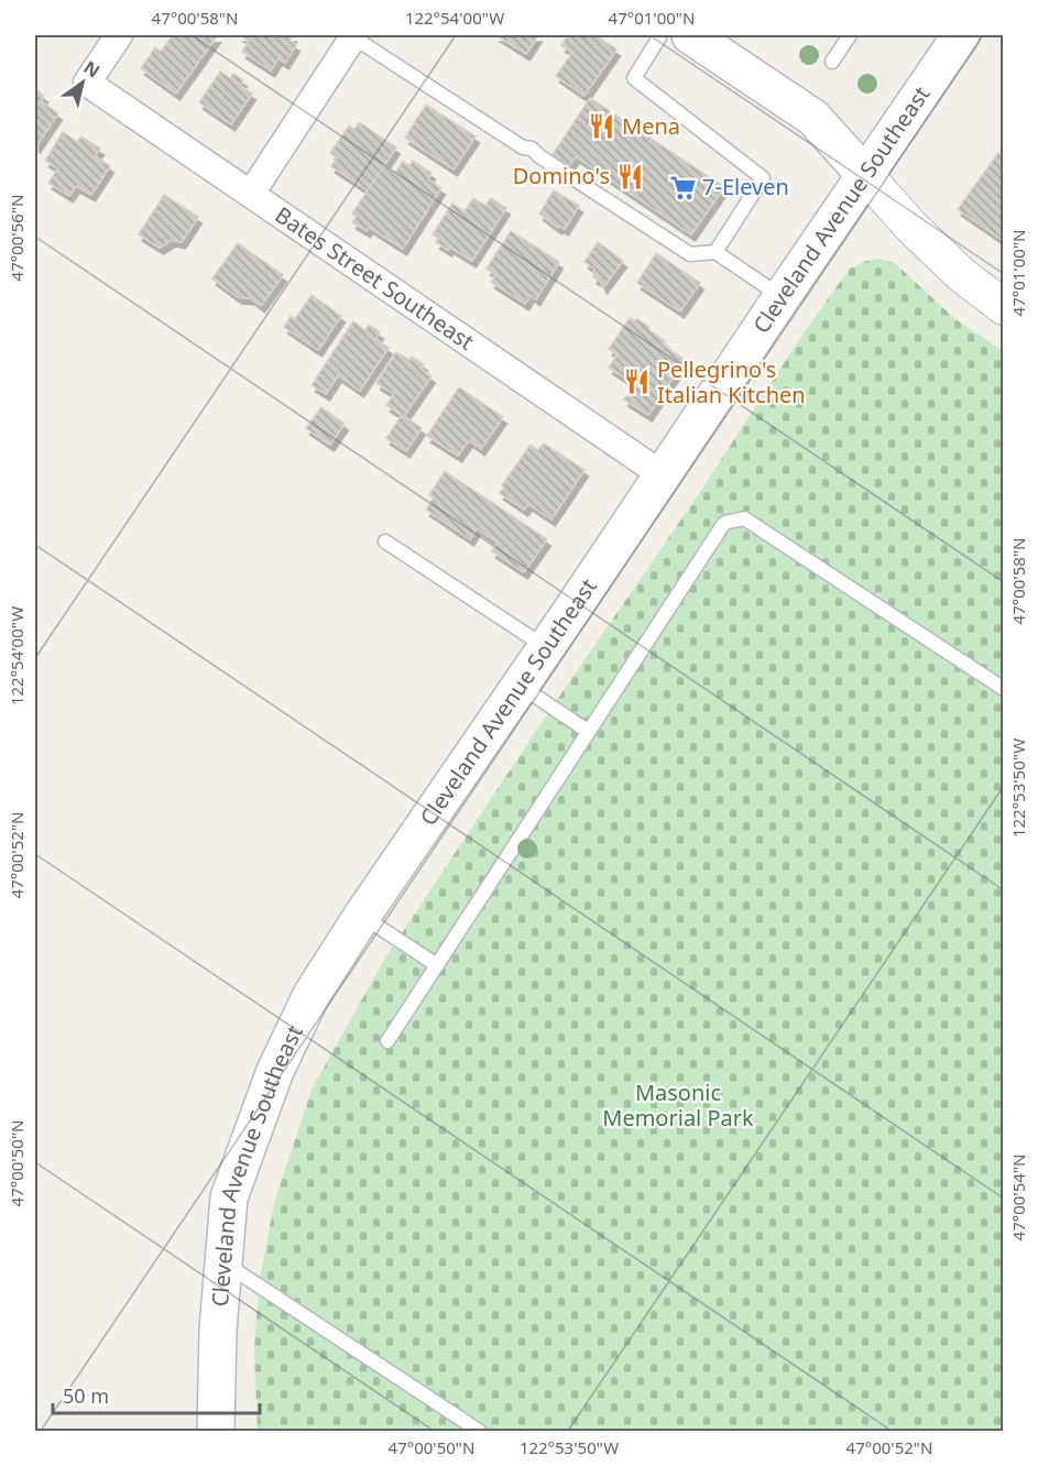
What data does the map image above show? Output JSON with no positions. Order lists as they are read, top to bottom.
{
  "streets": {
    "main road": ["Cleveland Avenue Southeast"],
    "street": ["Bates Street Southeast"]
  },
  "crossings": [
    ["Cleveland Avenue Southeast", "Bates Street Southeast"]
  ],
  "parks": ["Masonic Memorial Park"],
  "places": {
    "restaurant": ["Mena", "Domino's", "Pellegrino's Italian Kitchen"],
    "supermarket": ["7-Eleven"]
  },
  "scale_bar": "50 m",
  "north": "top right",
  "coordinates": [
    "47°00'58\"N",
    "122°54'00\"W",
    "47°01'00\"N",
    "47°00'56\"N",
    "122°53'50\"W",
    "47°00'52\"N",
    "47°00'50\"N",
    "47°00'54\"N"
  ]
}
